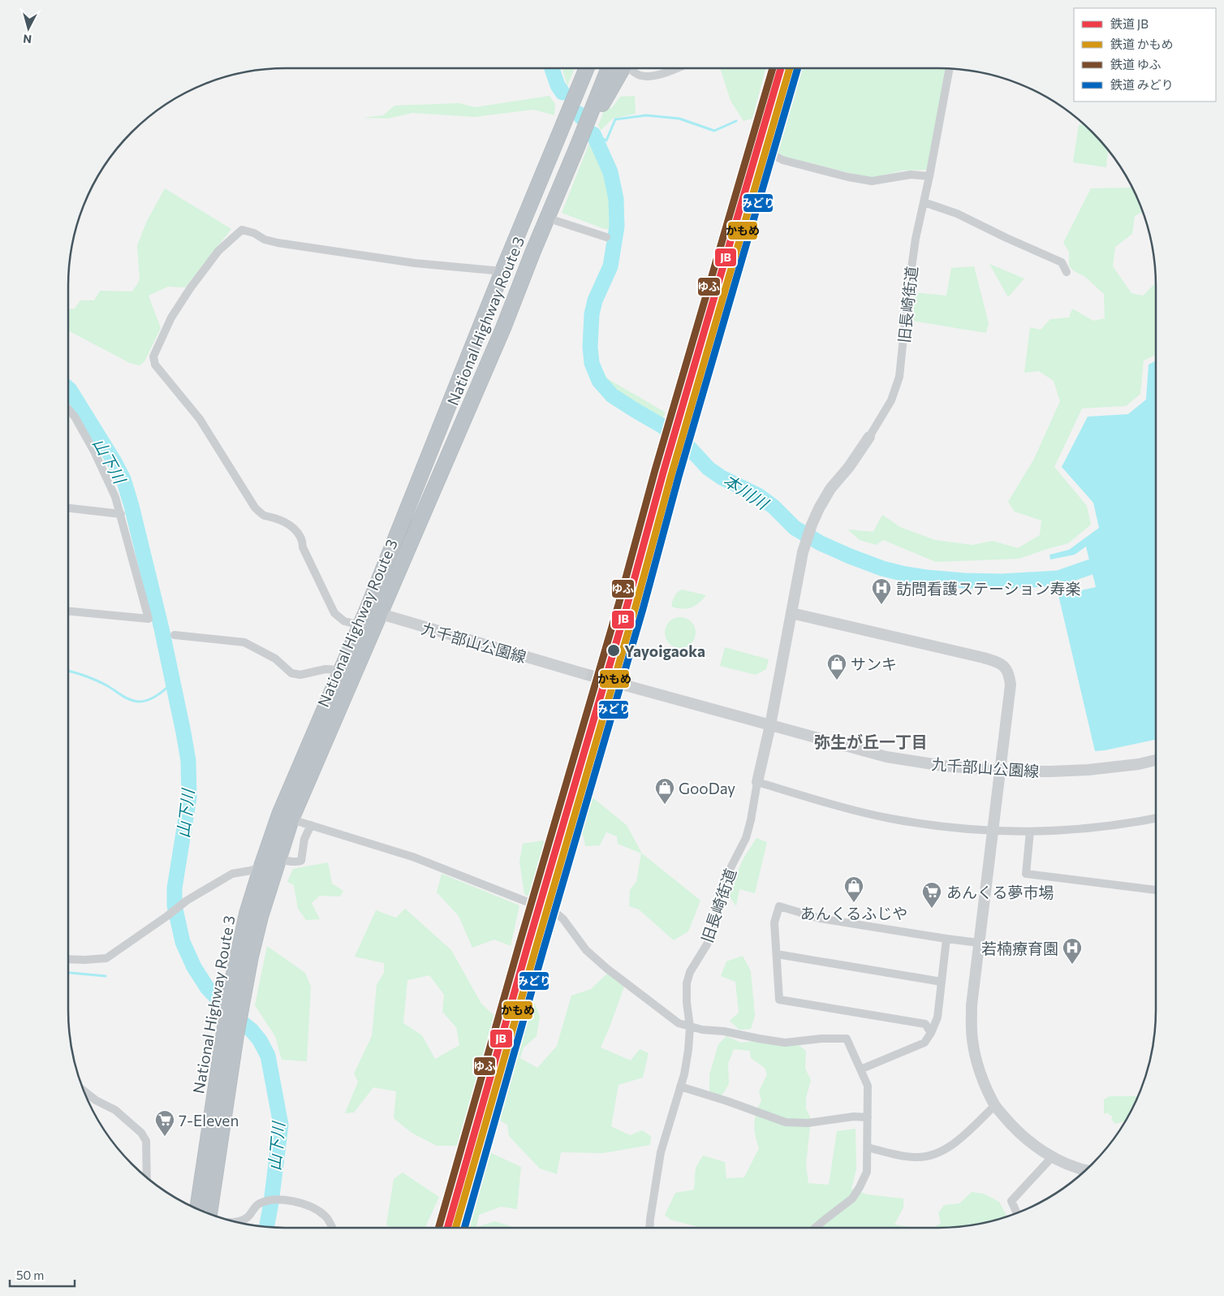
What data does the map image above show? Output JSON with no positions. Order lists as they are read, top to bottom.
{
  "streets": {
    "highway": ["National Highway Route 3"],
    "street": ["旧長崎街道", "九千部山公園線"]
  },
  "crossings": [
    ["旧長崎街道", "九千部山公園線"],
    ["National Highway Route 3", "九千部山公園線"]
  ],
  "districts": ["弥生が丘一丁目"],
  "water": ["山下川", "本川川"],
  "places": {
    "hospital": ["訪問看護ステーション寿楽", "若楠療育園"],
    "other": ["Yayoigaoka"],
    "shop": ["サンキ", "GooDay", "あんくるふじや"],
    "supermarket": ["あんくる夢市場", "7-Eleven"]
  },
  "lines": [
    "rail line JB",
    "rail line かもめ",
    "rail line ゆふ",
    "rail line みどり"
  ],
  "legend": [
    "鉄道 JB",
    "鉄道 かもめ",
    "鉄道 ゆふ",
    "鉄道 みどり"
  ],
  "scale_bar": "50 m",
  "north": "bottom"
}
